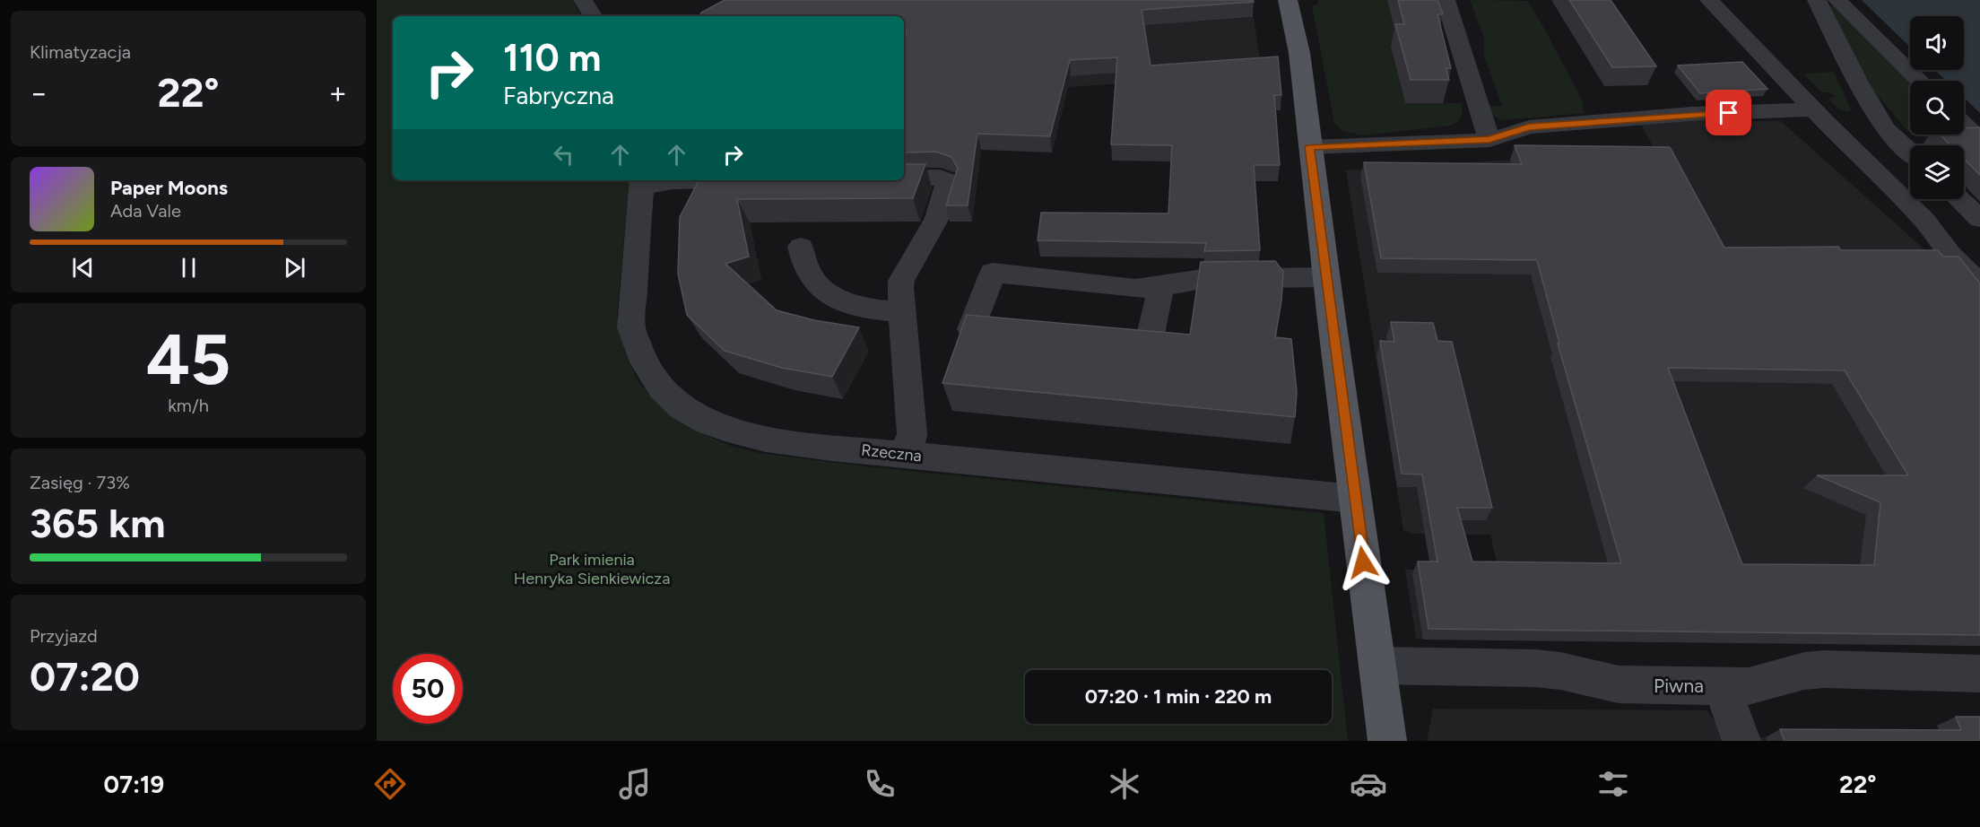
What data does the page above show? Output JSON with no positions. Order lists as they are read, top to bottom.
{
  "streets": {
    "street": ["Rzeczna", "Piwna"]
  },
  "parks": ["Park imienia Henryka Sienkiewicza"],
  "page": {
    "tile": [
      "Klimatyzacja",
      ["45", "km/h"],
      ["Zasięg · 73%", "365 km"],
      ["Przyjazd", "07:20"]
    ],
    "turn": ["110 m", "Fabryczna"],
    "heat": ["−", "22°", "+"],
    "song": ["Paper Moons", "Ada Vale"],
    "limit": "50",
    "trip": "07:20 · 1 min · 220 m",
    "tabs": ["07:19", "22°"]
  }
}
